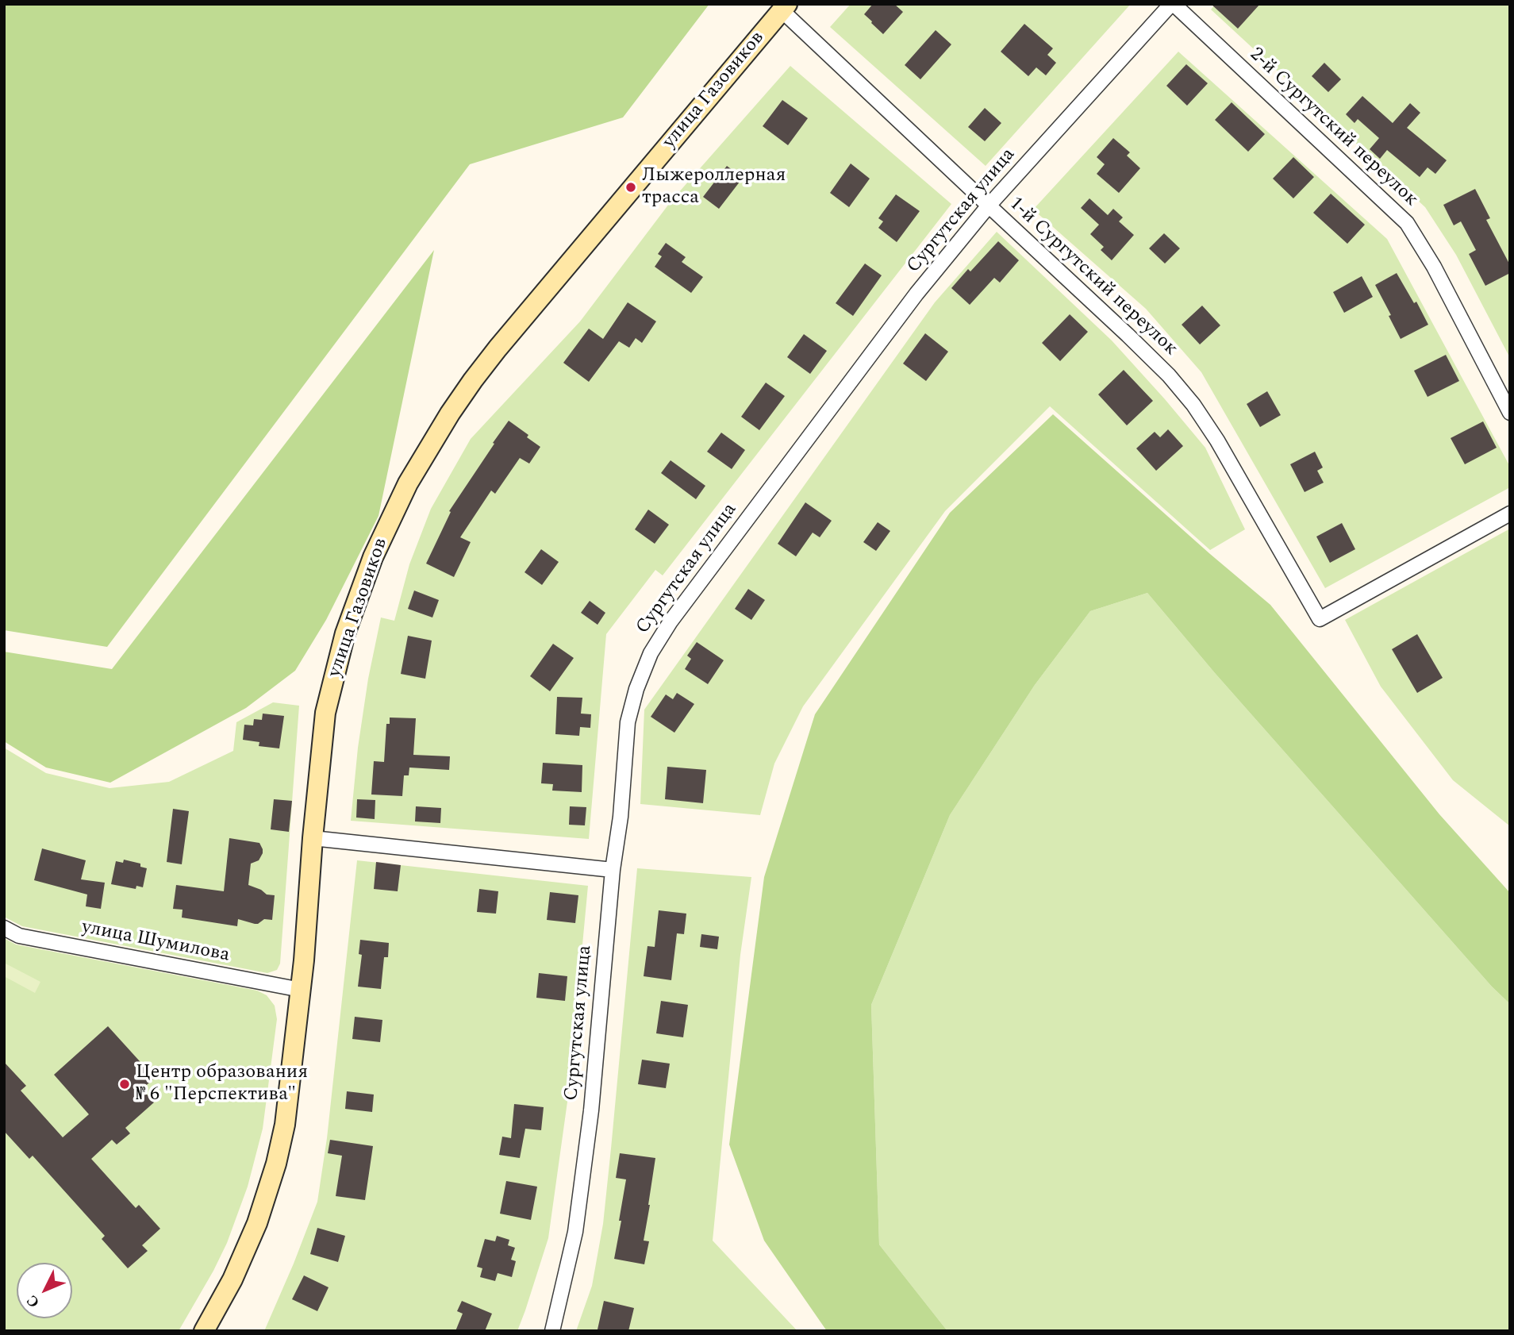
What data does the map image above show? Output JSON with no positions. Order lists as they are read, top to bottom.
{
  "streets": {
    "street": [
      "улица Газовиков",
      "2-й Сургутский переулок",
      "Сургутская улица",
      "1-й Сургутский переулок",
      "улица Шумилова"
    ]
  },
  "crossings": [
    ["улица Газовиков", "1-й Сургутский переулок"],
    ["улица Газовиков", "улица Шумилова"],
    ["2-й Сургутский переулок", "Сургутская улица"],
    ["Сургутская улица", "1-й Сургутский переулок"]
  ],
  "places": ["Лыжероллерная трасса", "Центр образования № 6 \"Перспектива\""],
  "north": "bottom left"
}
